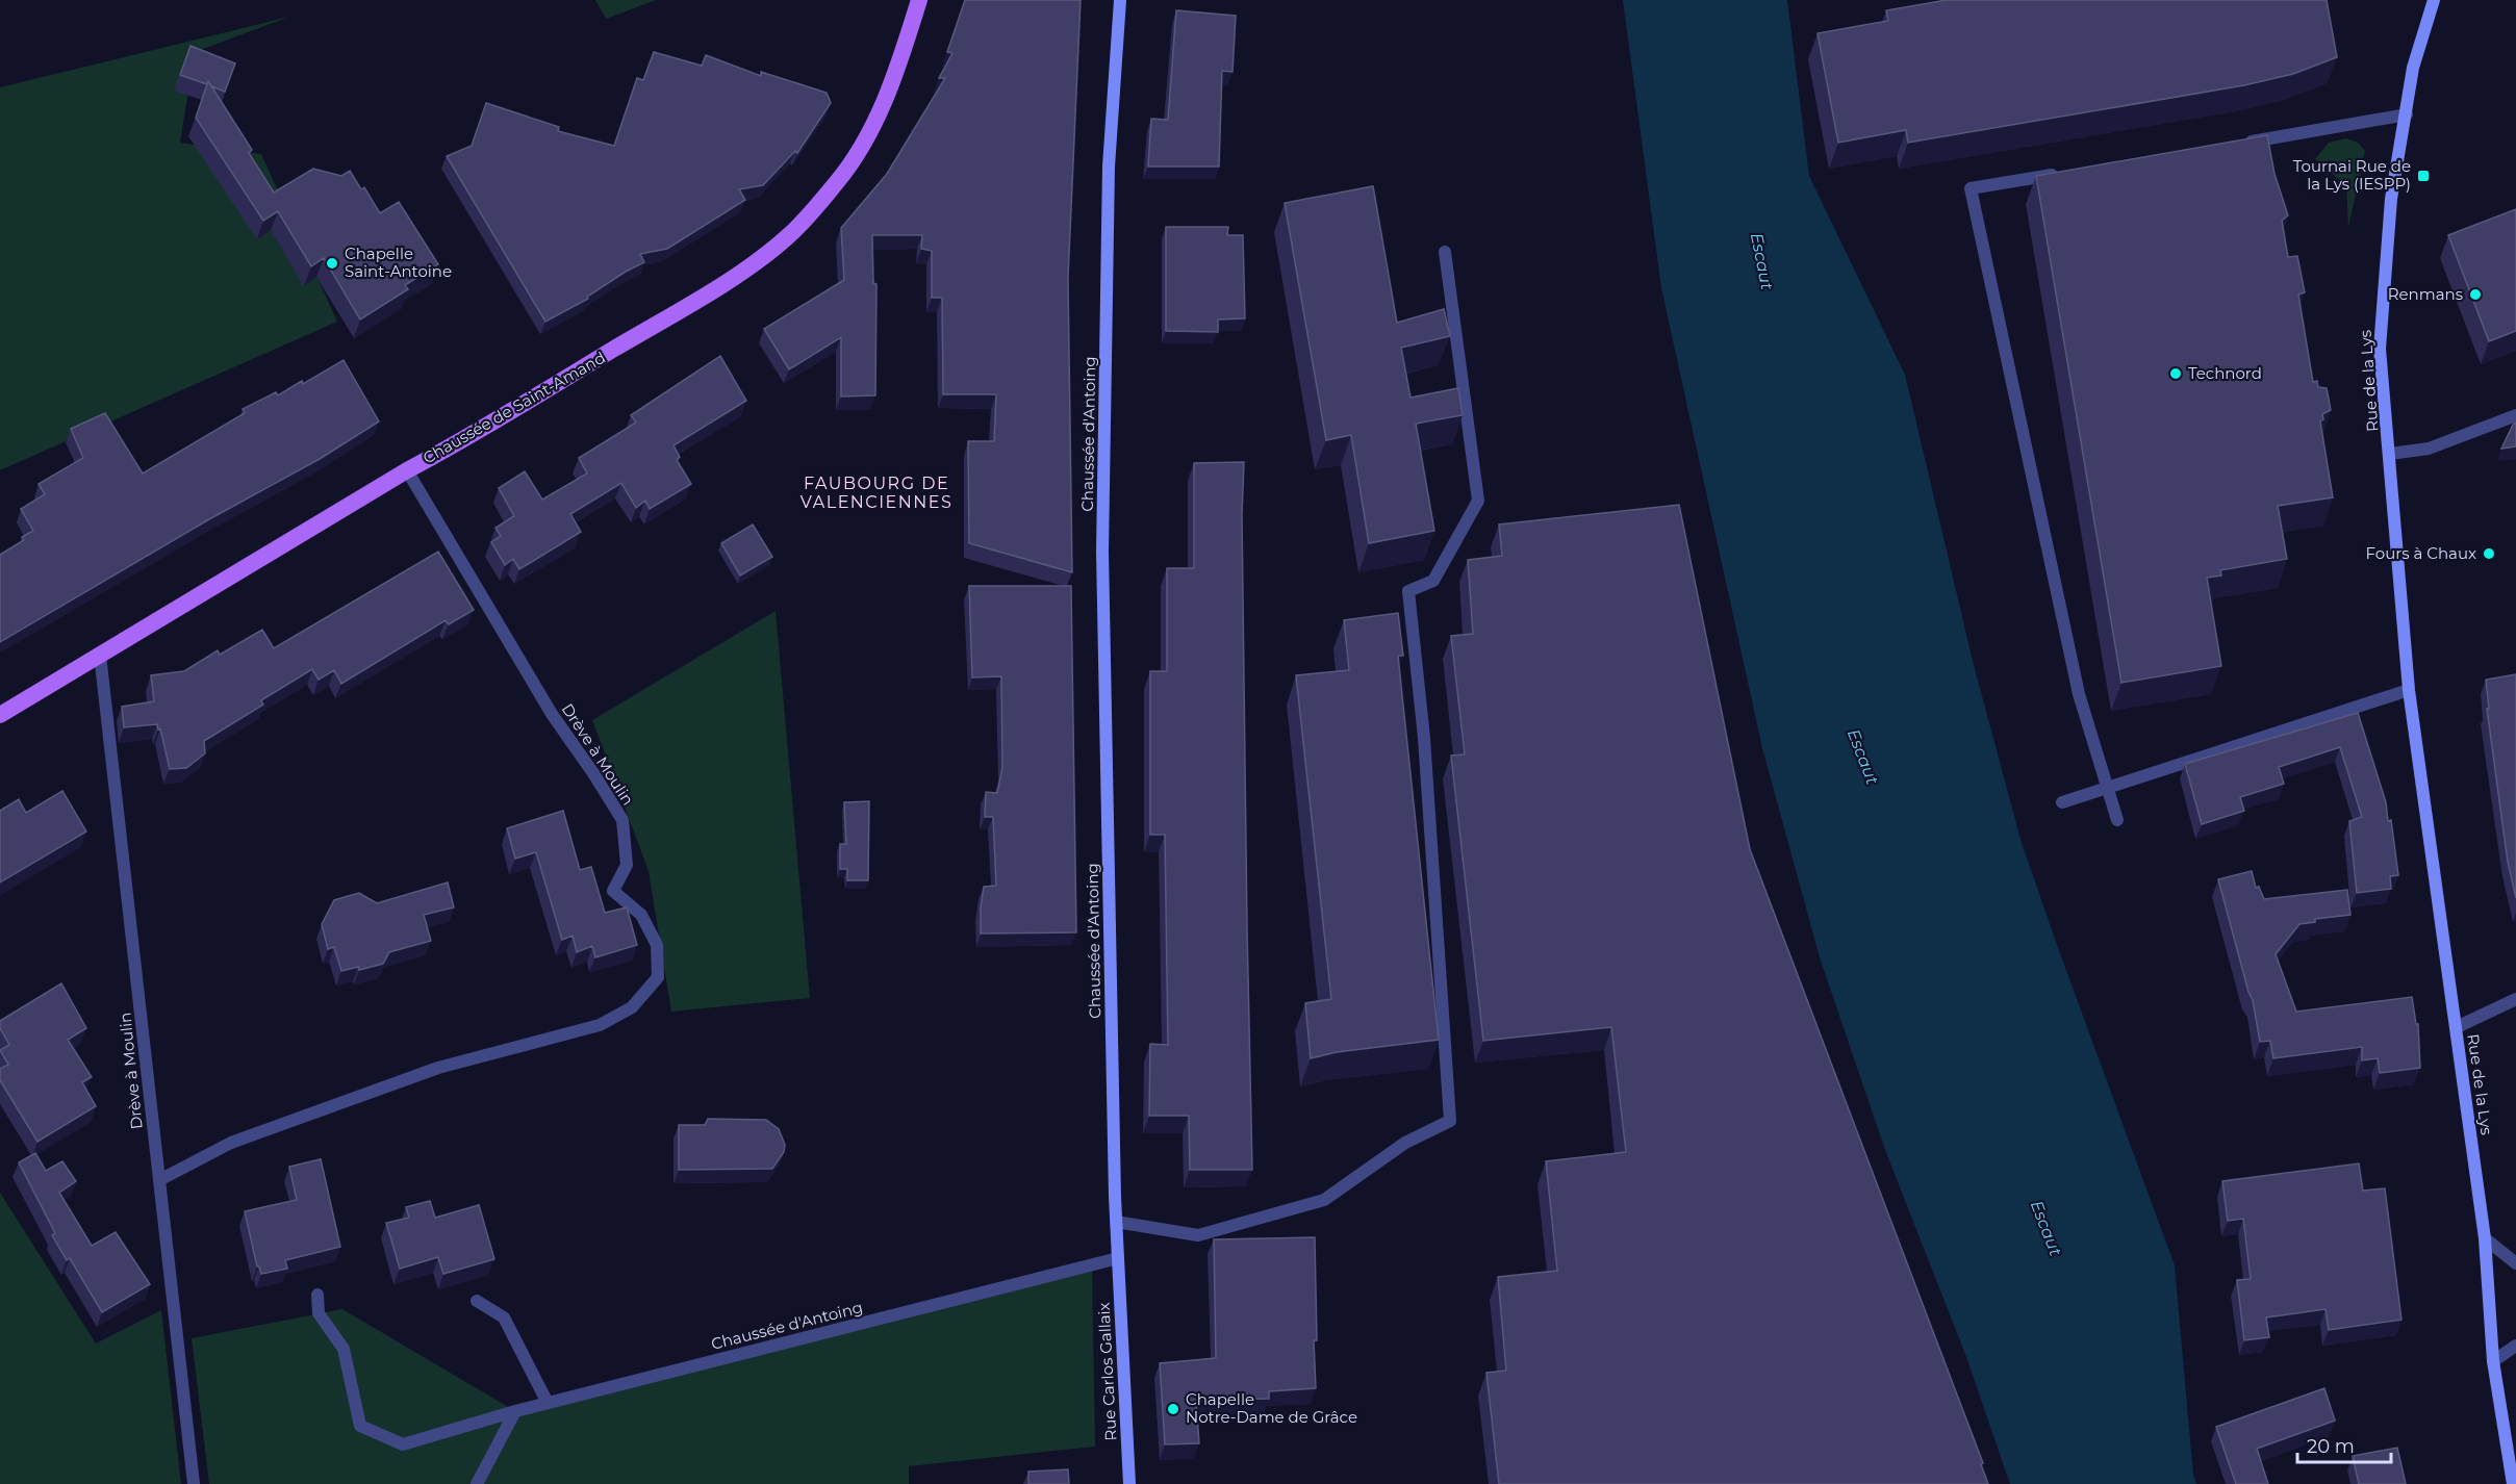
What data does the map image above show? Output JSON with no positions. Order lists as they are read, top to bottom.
{
  "streets": {
    "main road": [
      "Rue de la Lys",
      "Chaussée de Saint-Amand",
      "Chaussée d'Antoing",
      "Rue Carlos Gallaix"
    ],
    "street": ["Drève à Moulin"]
  },
  "crossings": [
    ["Chaussée de Saint-Amand", "Drève à Moulin"],
    ["Chaussée d'Antoing", "Rue Carlos Gallaix"]
  ],
  "districts": ["FAUBOURG DE VALENCIENNES"],
  "water": ["Escaut"],
  "places": {
    "transit": ["Tournai Rue de la Lys (IESPP)"],
    "other": [
      "Chapelle Saint-Antoine",
      "Renmans",
      "Technord",
      "Fours à Chaux",
      "Chapelle Notre-Dame de Grâce"
    ]
  },
  "scale_bar": "20 m"
}
